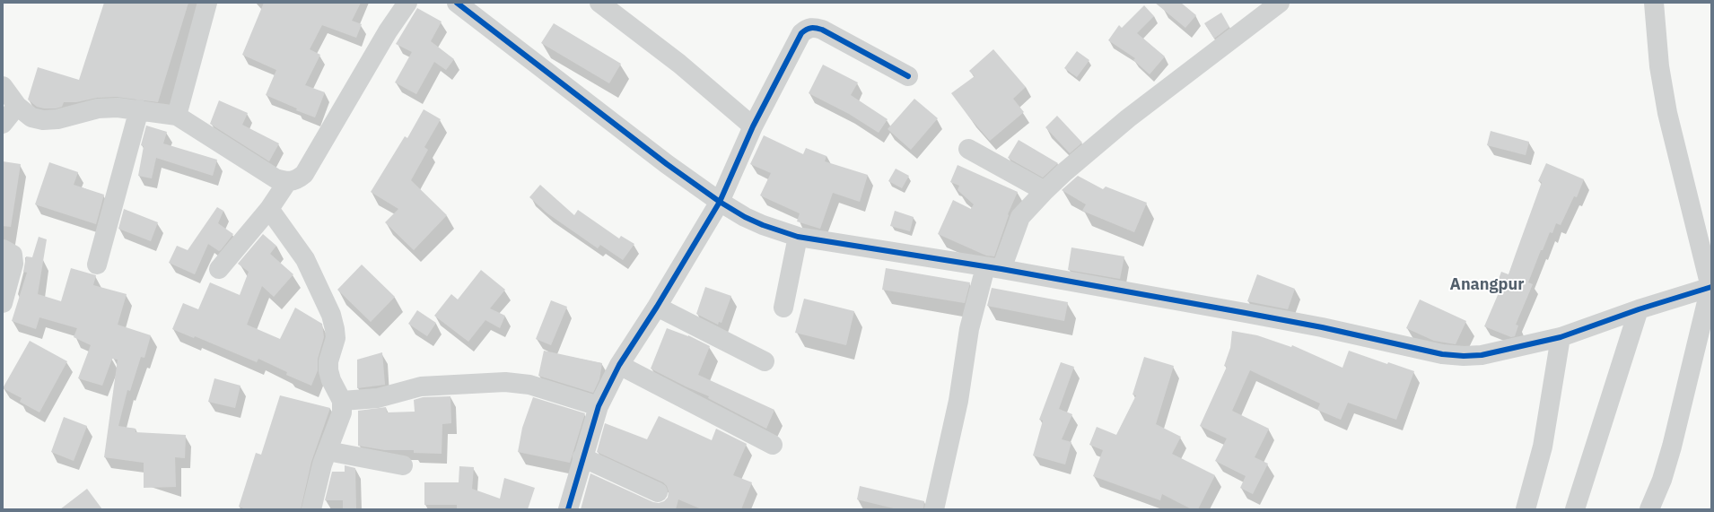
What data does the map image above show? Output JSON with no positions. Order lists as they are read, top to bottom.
{
  "districts": ["Anangpur"]
}
